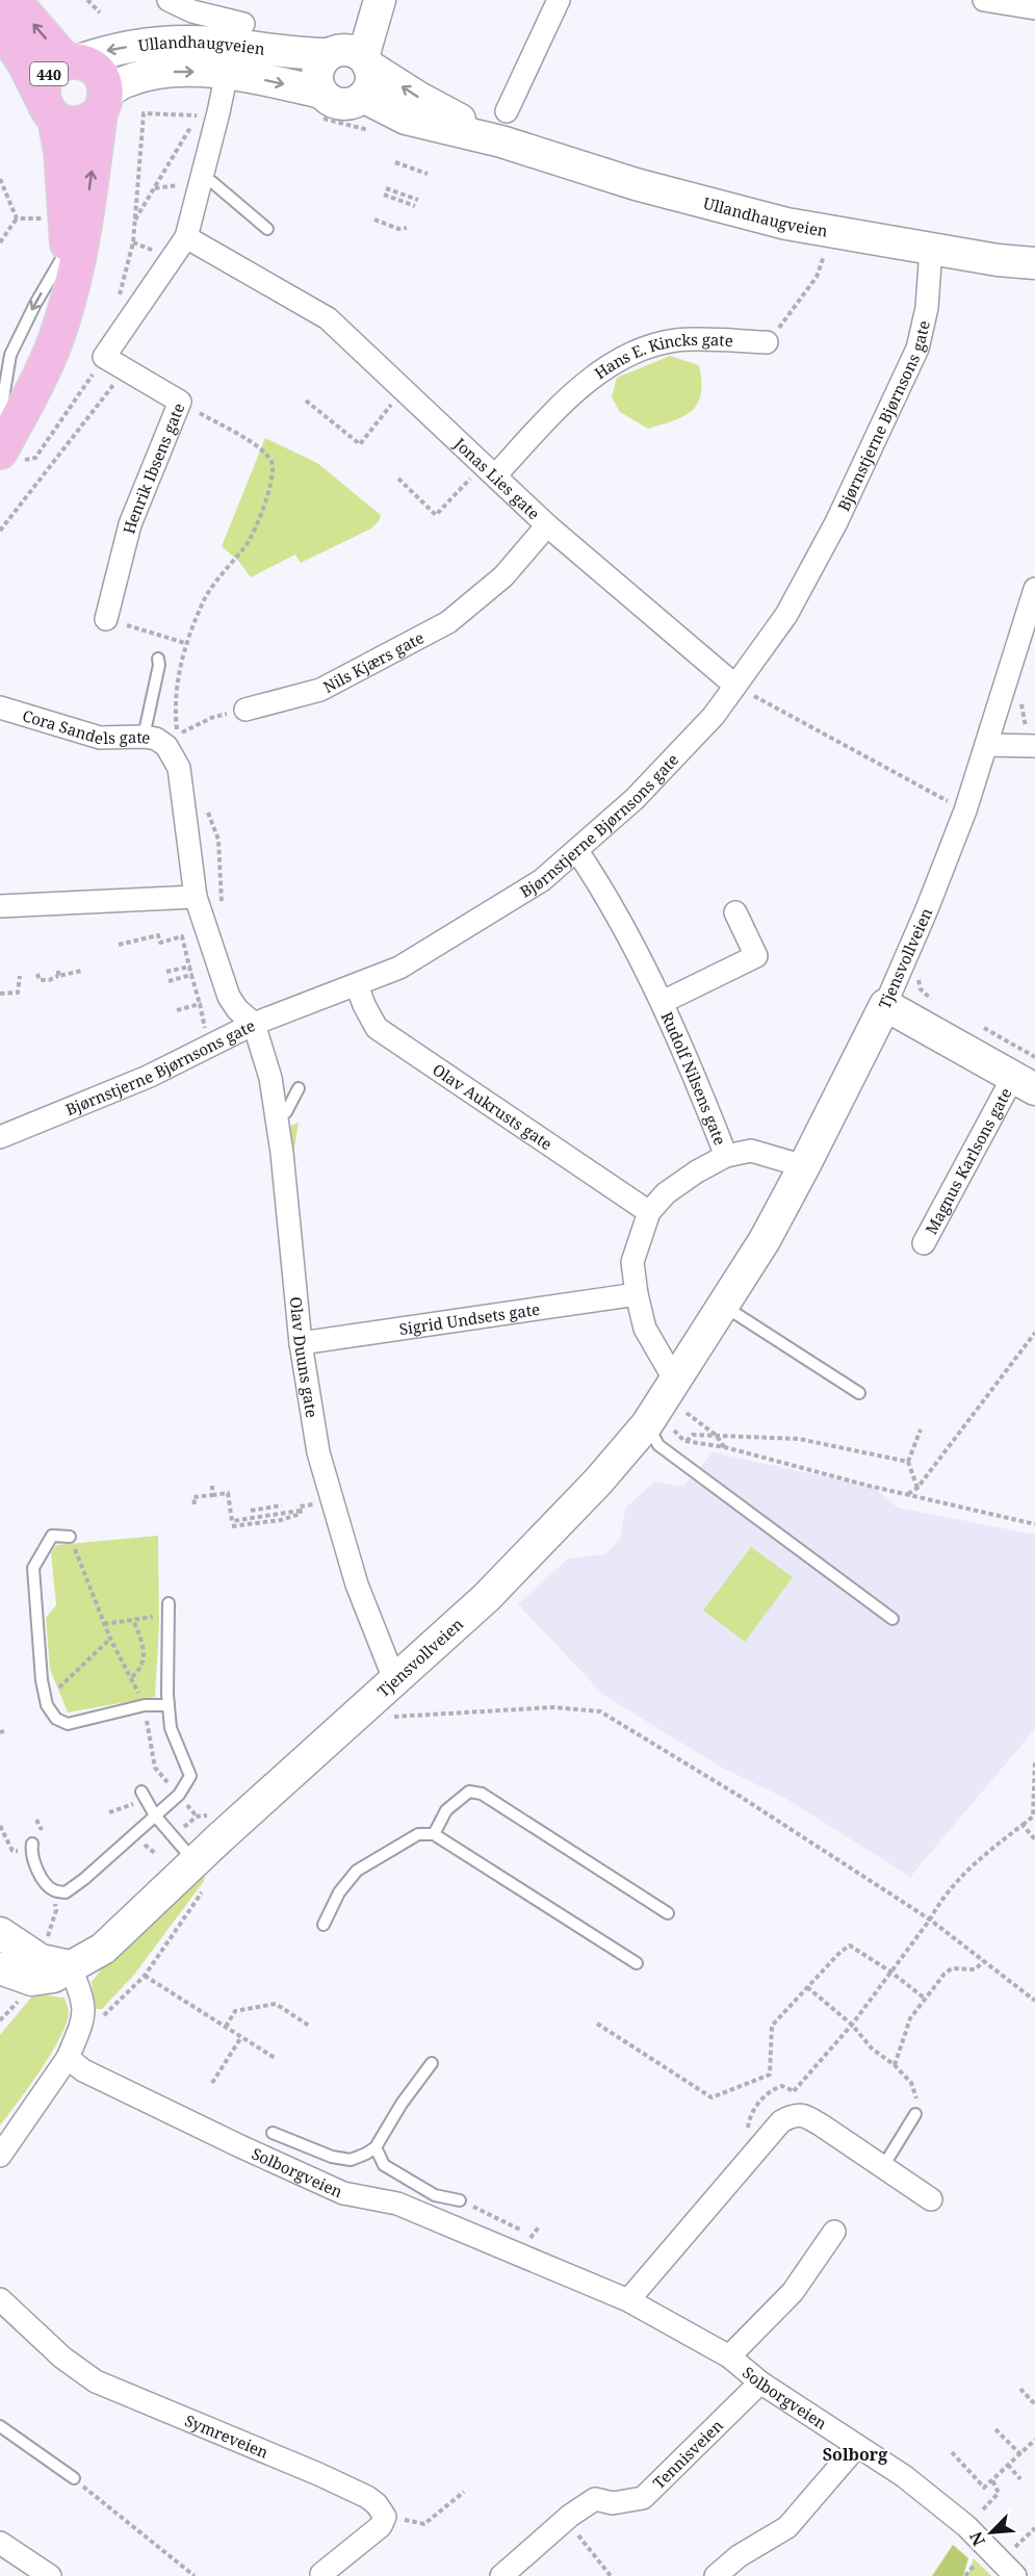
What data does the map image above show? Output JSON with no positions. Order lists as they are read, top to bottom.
{
  "streets": {
    "main road": [
      "Ullandhaugveien",
      "440",
      "Tjensvollveien",
      "Magnus Karlsons gate"
    ],
    "street": [
      "Hans E. Kincks gate",
      "Bjørnstjerne Bjørnsons gate",
      "Henrik Ibsens gate",
      "Jonas Lies gate",
      "Nils Kjærs gate",
      "Cora Sandels gate",
      "Rudolf Nilsens gate",
      "Olav Aukrusts gate",
      "Sigrid Undsets gate",
      "Olav Duuns gate",
      "Solborgveien",
      "Symreveien",
      "Tennisveien"
    ]
  },
  "crossings": [
    ["Ullandhaugveien", "440"],
    ["Ullandhaugveien", "Bjørnstjerne Bjørnsons gate"],
    ["Hans E. Kincks gate", "Jonas Lies gate"],
    ["Bjørnstjerne Bjørnsons gate", "Jonas Lies gate"],
    ["Bjørnstjerne Bjørnsons gate", "Cora Sandels gate"],
    ["Bjørnstjerne Bjørnsons gate", "Rudolf Nilsens gate"],
    ["Bjørnstjerne Bjørnsons gate", "Olav Aukrusts gate"],
    ["Bjørnstjerne Bjørnsons gate", "Olav Duuns gate"],
    ["Jonas Lies gate", "Nils Kjærs gate"],
    ["Cora Sandels gate", "Olav Duuns gate"],
    ["Tjensvollveien", "Magnus Karlsons gate"],
    ["Tjensvollveien", "Olav Duuns gate"],
    ["Sigrid Undsets gate", "Olav Duuns gate"],
    ["Solborgveien", "Tennisveien"]
  ],
  "districts": ["Solborg"],
  "north": "bottom left"
}
